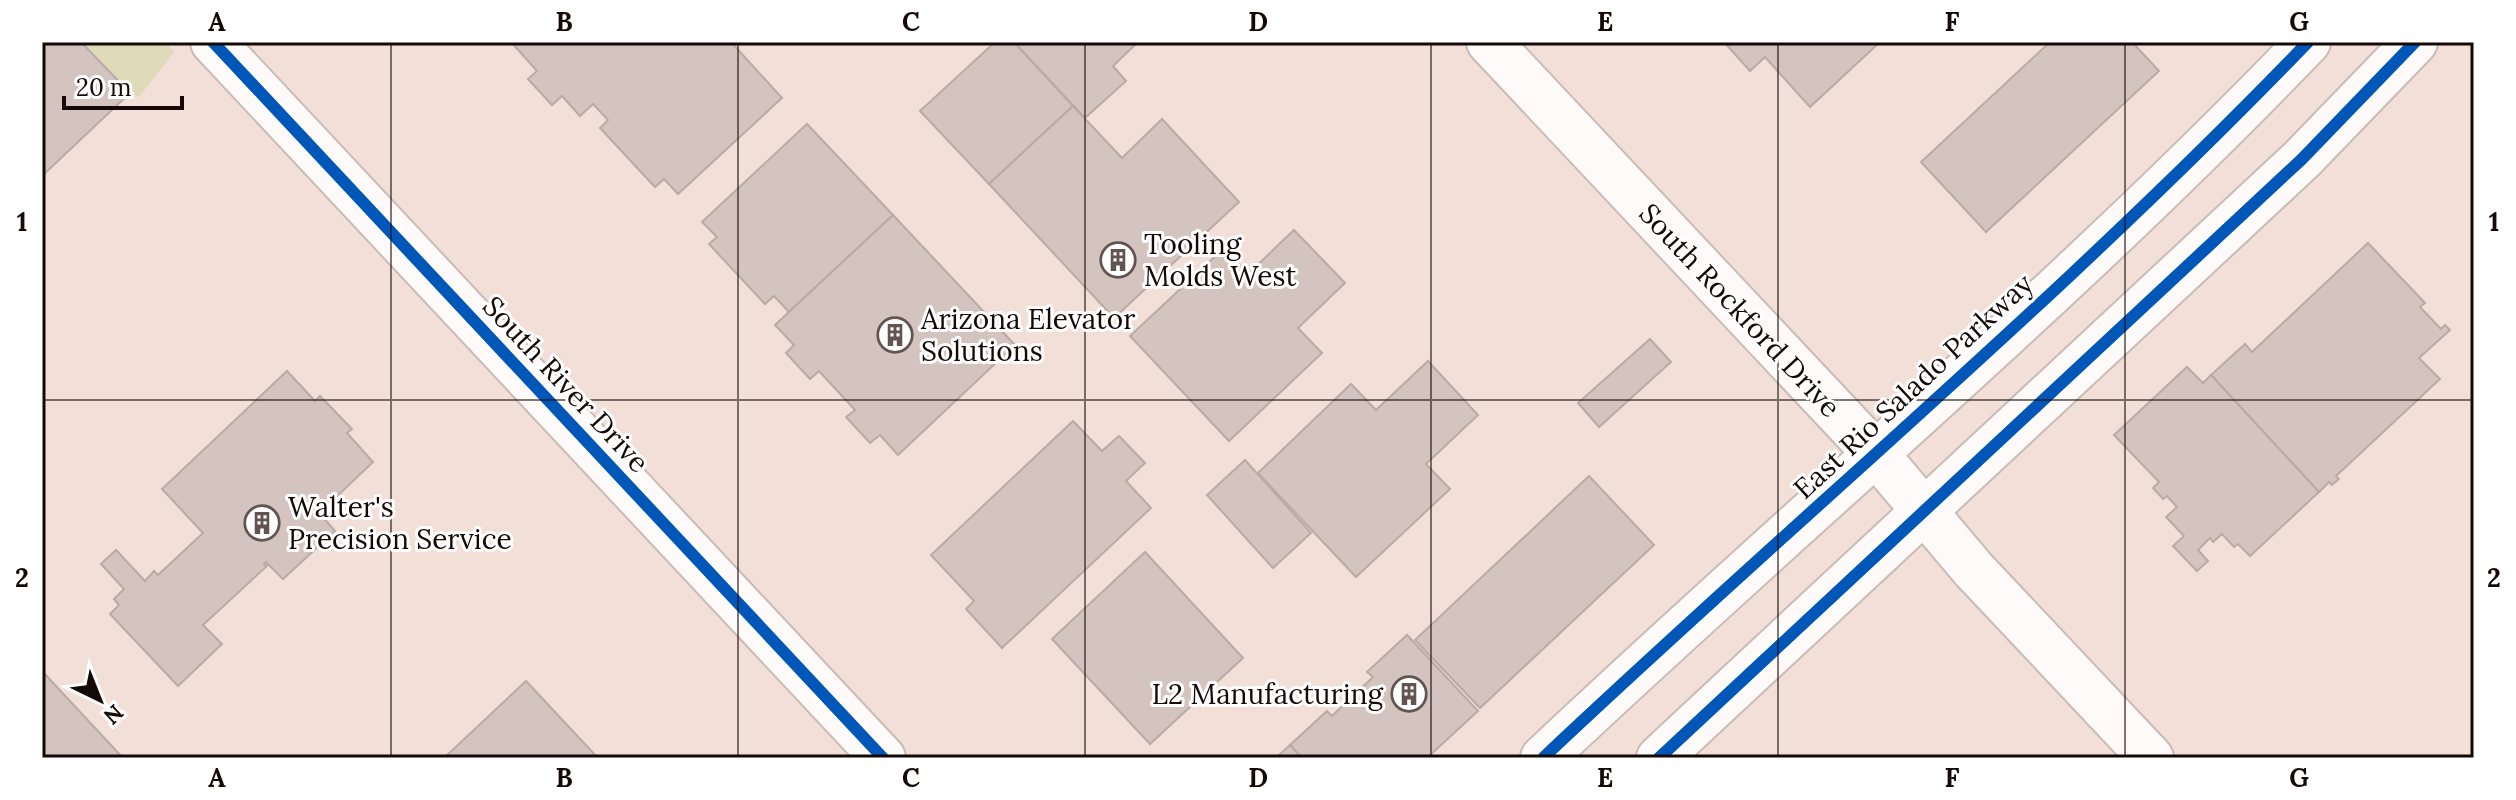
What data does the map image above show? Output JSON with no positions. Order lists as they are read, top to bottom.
{
  "streets": {
    "main road": ["South Rockford Drive", "South River Drive", "East Rio Salado Parkway"]
  },
  "crossings": [
    ["South Rockford Drive", "East Rio Salado Parkway"]
  ],
  "places": {
    "building": [
      "Tooling Molds West",
      "Arizona Elevator Solutions",
      "Walter's Precision Service",
      "L2 Manufacturing"
    ]
  },
  "scale_bar": "20 m",
  "north": "bottom right",
  "grid": {
    "columns": [
      "A",
      "B",
      "C",
      "D",
      "E",
      "F",
      "G"
    ],
    "rows": ["1", "2"]
  }
}
